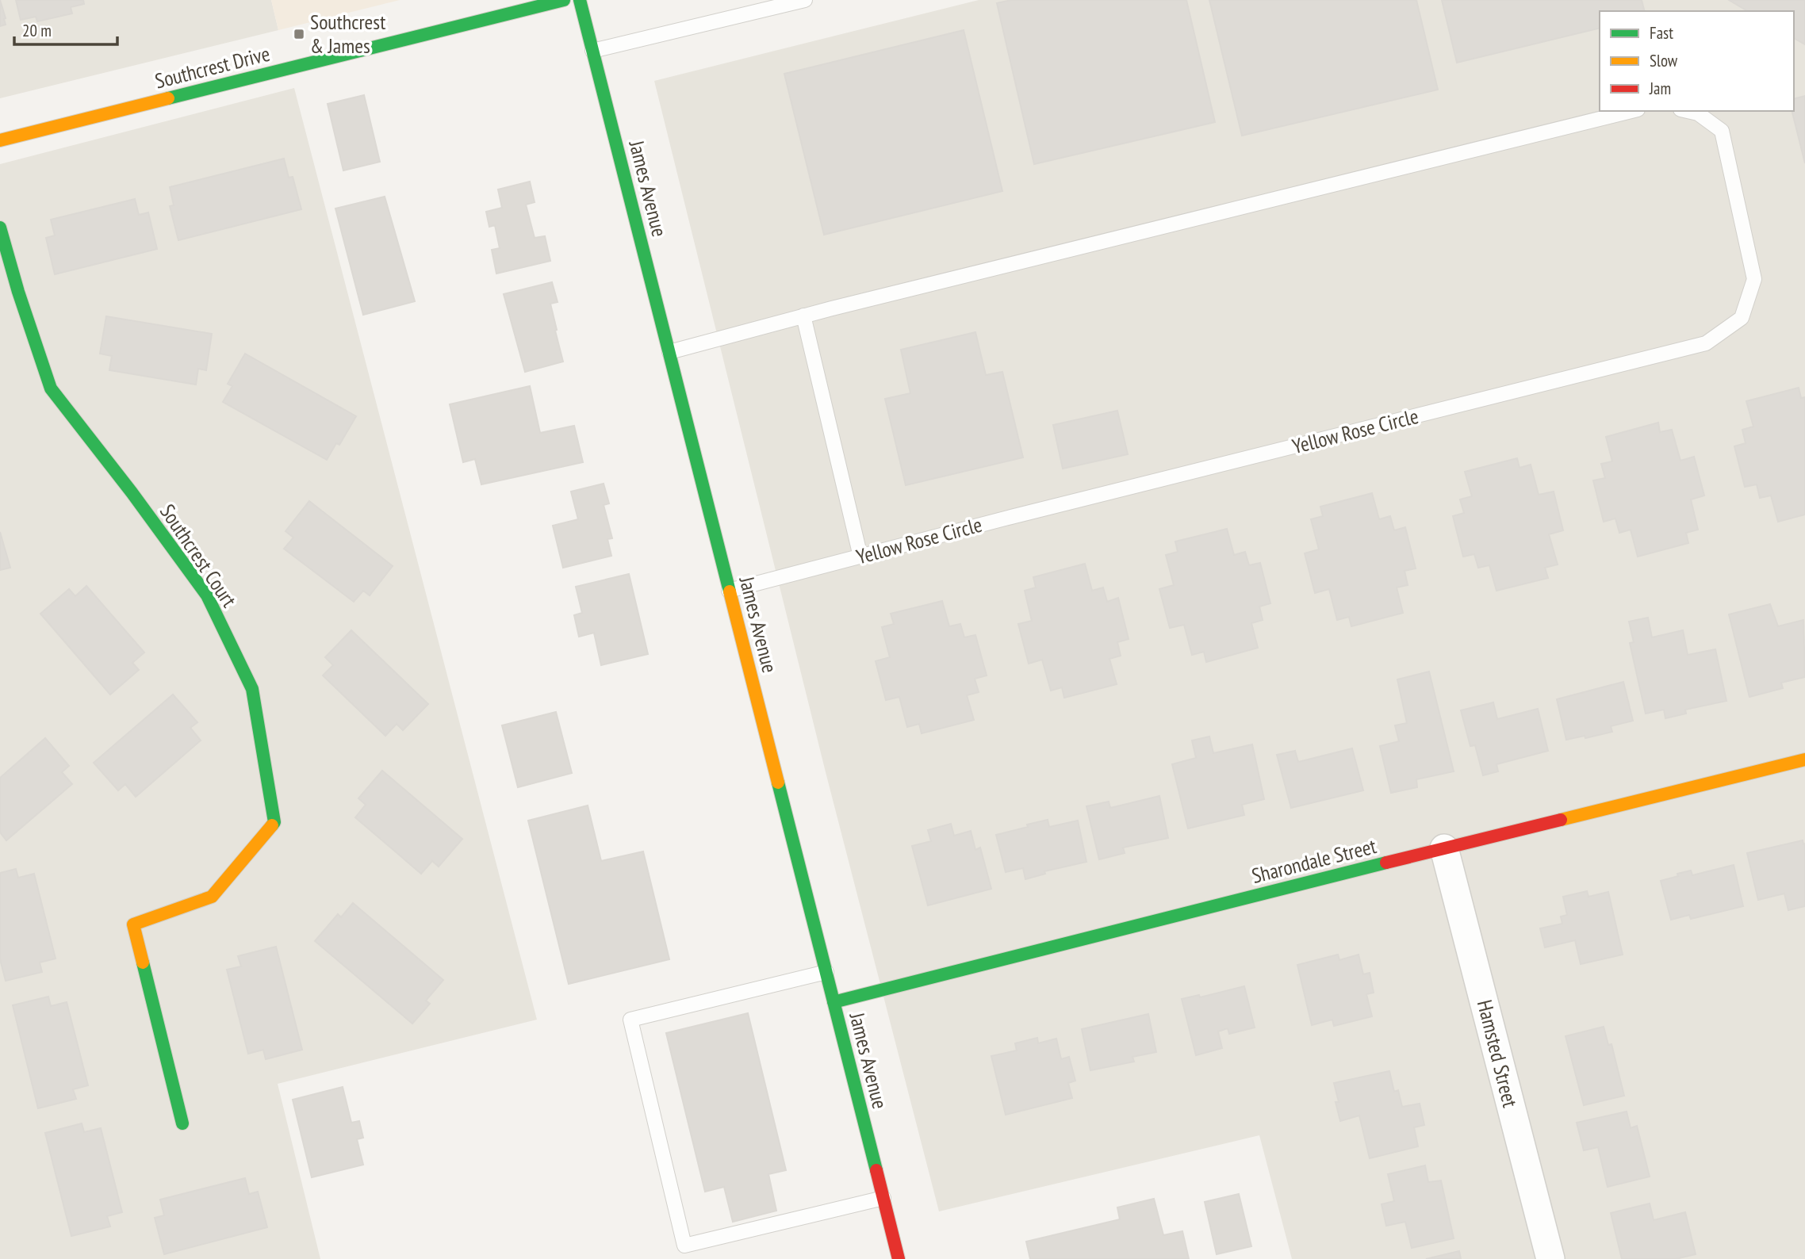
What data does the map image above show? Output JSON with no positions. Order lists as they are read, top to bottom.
{
  "streets": {
    "street": [
      "Southcrest Drive",
      "James Avenue",
      "Southcrest Court",
      "Sharondale Street",
      "Hamsted Street"
    ],
    "lane": ["Yellow Rose Circle"]
  },
  "crossings": [
    ["James Avenue", "Yellow Rose Circle"],
    ["James Avenue", "Sharondale Street"],
    ["Sharondale Street", "Hamsted Street"]
  ],
  "places": {
    "transit": ["Southcrest & James"]
  },
  "legend": ["Fast", "Slow", "Jam"],
  "scale_bar": "20 m"
}
